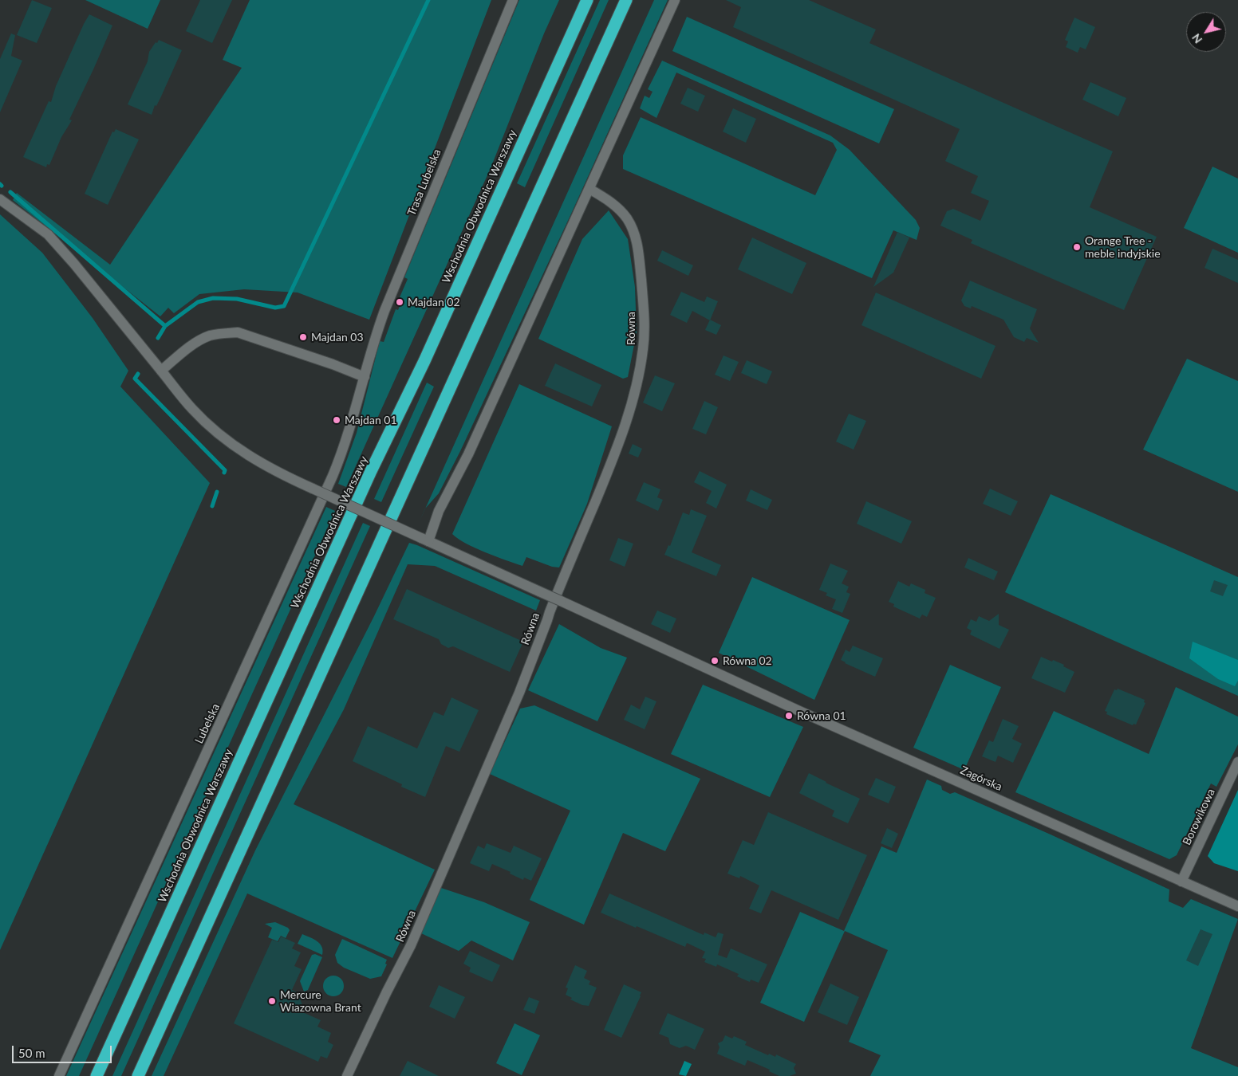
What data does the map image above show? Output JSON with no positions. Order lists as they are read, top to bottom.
{
  "streets": {
    "highway": ["Wschodnia Obwodnica Warszawy"],
    "street": [
      "Trasa Lubelska",
      "Równa",
      "Lubelska",
      "Zagórska",
      "Borowikowa"
    ]
  },
  "crossings": [
    ["Trasa Lubelska", "Lubelska"],
    ["Zagórska", "Borowikowa"]
  ],
  "places": [
    "Orange Tree - meble indyjskie",
    "Majdan 02",
    "Majdan 03",
    "Majdan 01",
    "Równa 02",
    "Równa 01",
    "Mercure Wiazowna Brant"
  ],
  "scale_bar": "50 m",
  "north": "bottom left"
}
